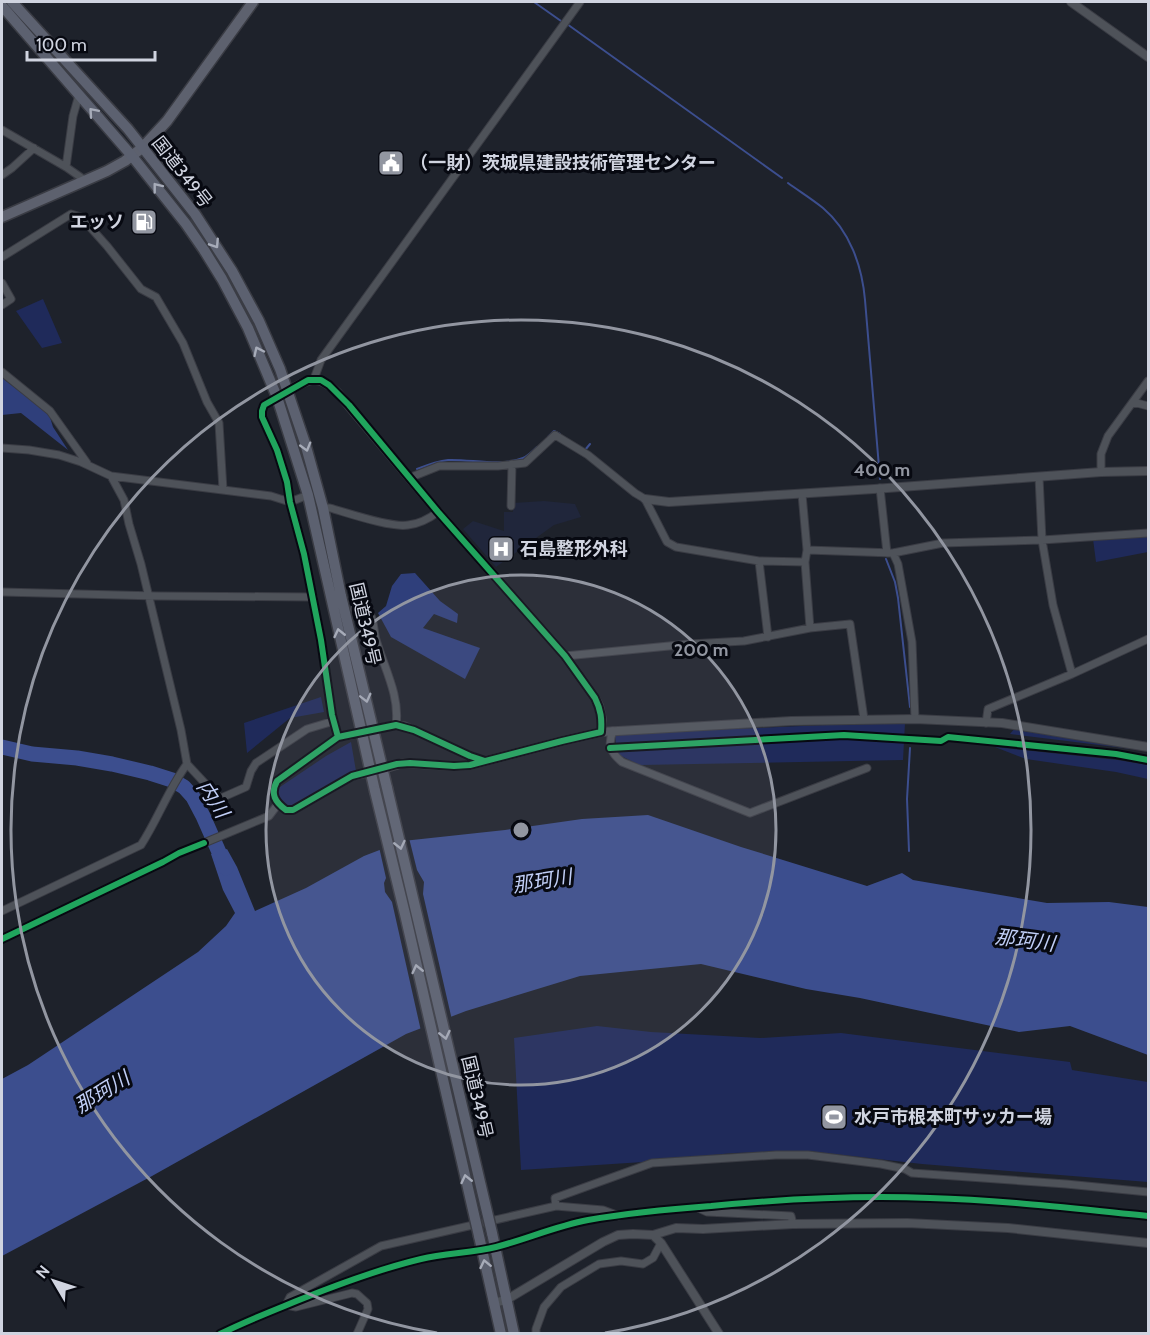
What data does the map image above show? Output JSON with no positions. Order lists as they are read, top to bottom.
{
  "streets": {
    "highway": ["国道349号"]
  },
  "water": ["内川", "那珂川"],
  "places": {
    "public building": ["（一財）茨城県建設技術管理センター"],
    "fuel station": ["エッソ"],
    "hospital": ["石島整形外科"],
    "sports": ["水戸市根本町サッカー場"]
  },
  "scale_bar": "100 m",
  "north": "top left",
  "rings": ["400 m", "200 m"]
}
